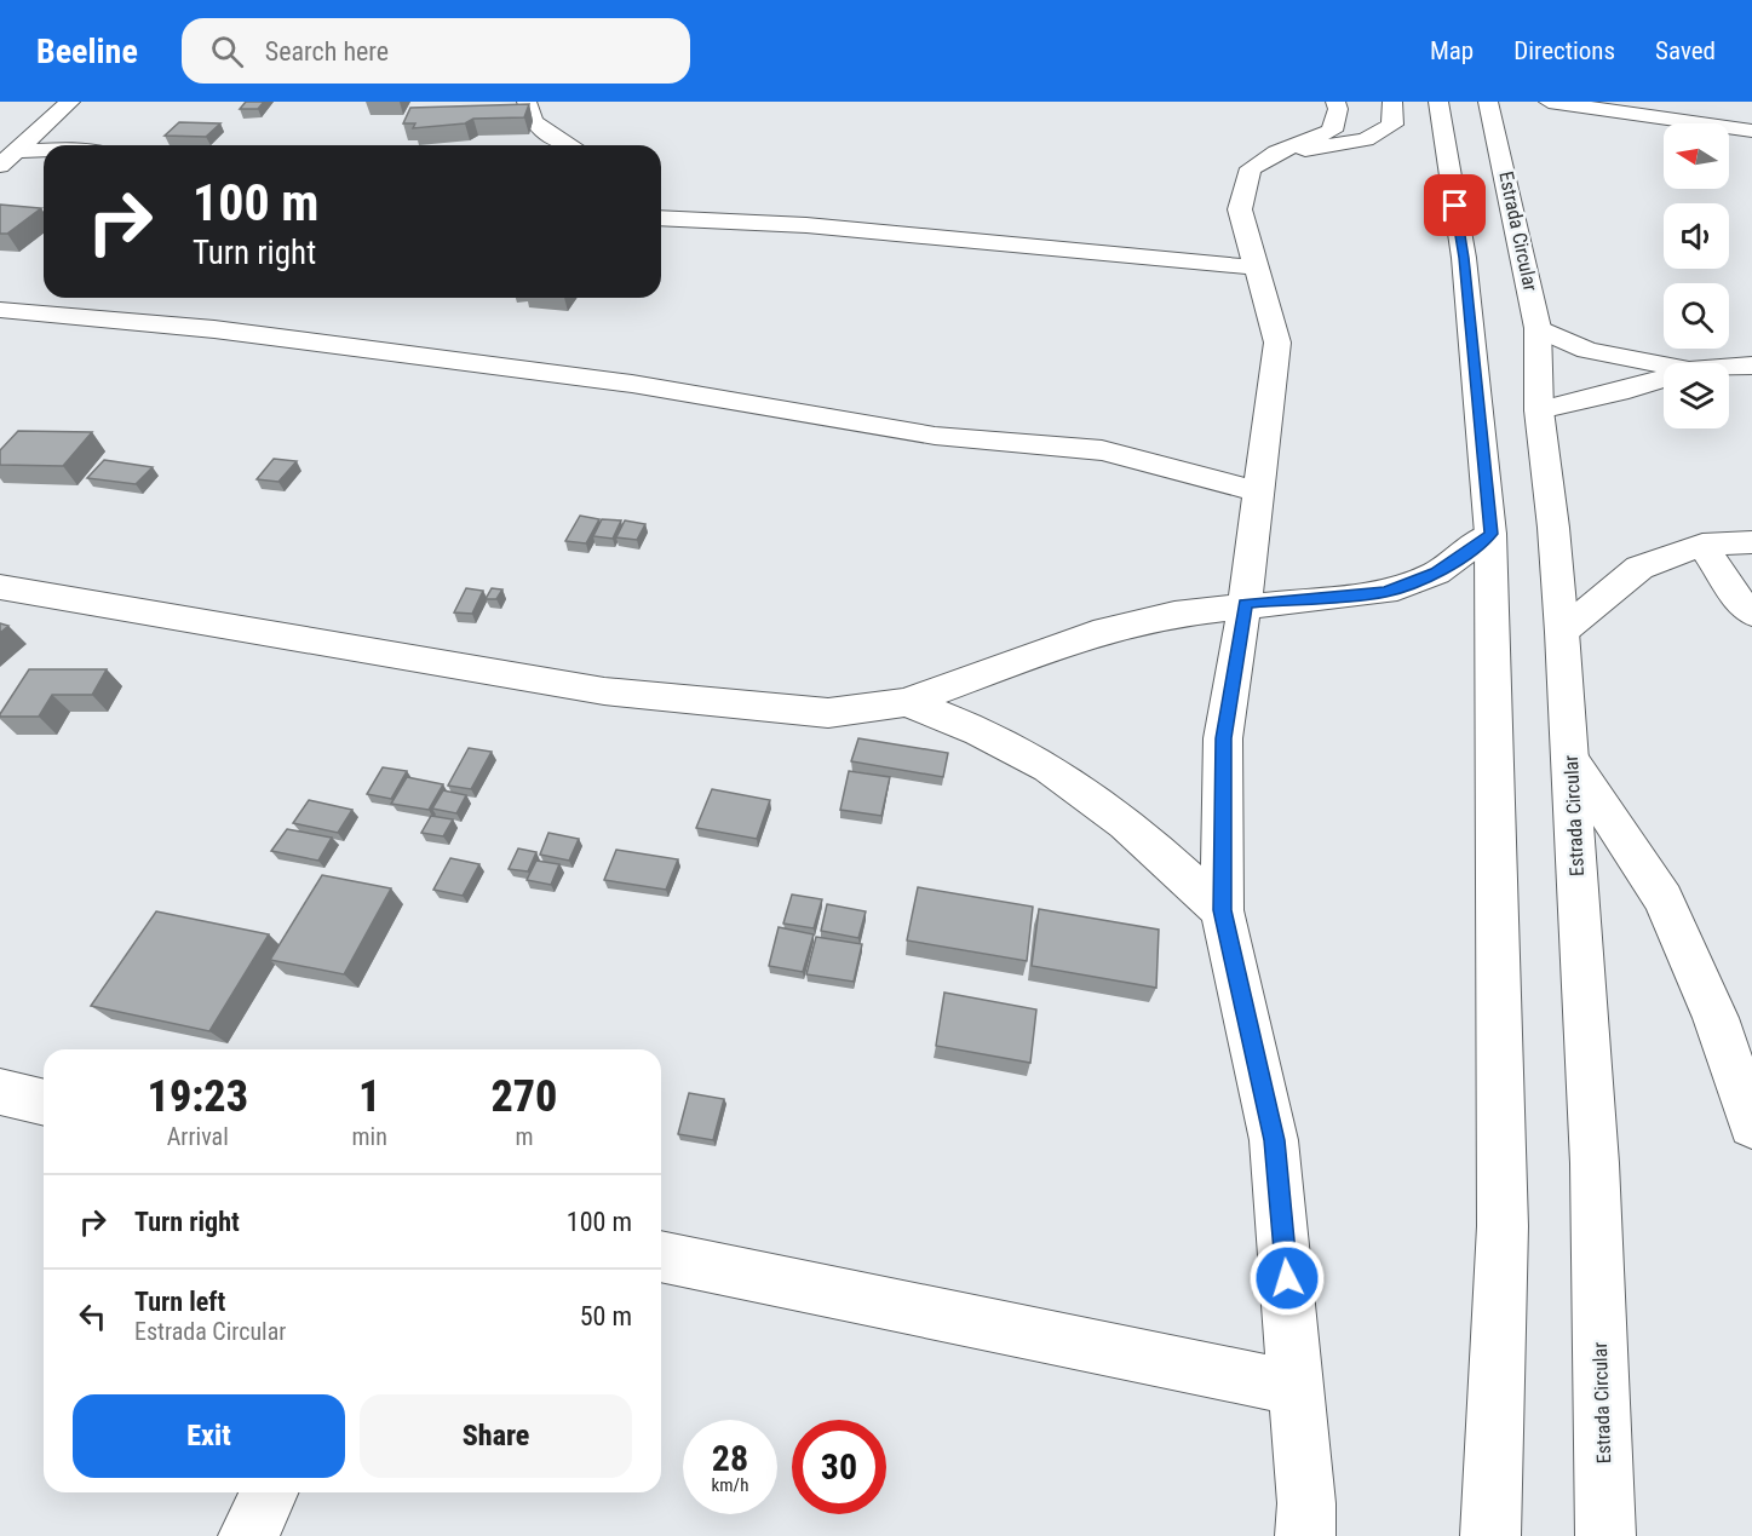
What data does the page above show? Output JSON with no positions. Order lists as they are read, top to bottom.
{
  "streets": {
    "street": ["Estrada Circular"]
  },
  "north": "left",
  "page": {
    "header": "Beeline",
    "search": "Search here",
    "nav": ["Map", "Directions", "Saved"],
    "turn": ["100 m", "Turn right"],
    "eta": [
      "19:23",
      "Arrival",
      "1",
      "min",
      "270",
      "m"
    ],
    "list": [
      {
        "name": "Turn right",
        "value": "100 m"
      },
      {
        "name": "Turn left",
        "note": "Estrada Circular",
        "value": "50 m"
      }
    ],
    "buttons": ["Exit", "Share"],
    "speed": "28 km/h",
    "limit": "30"
  }
}
